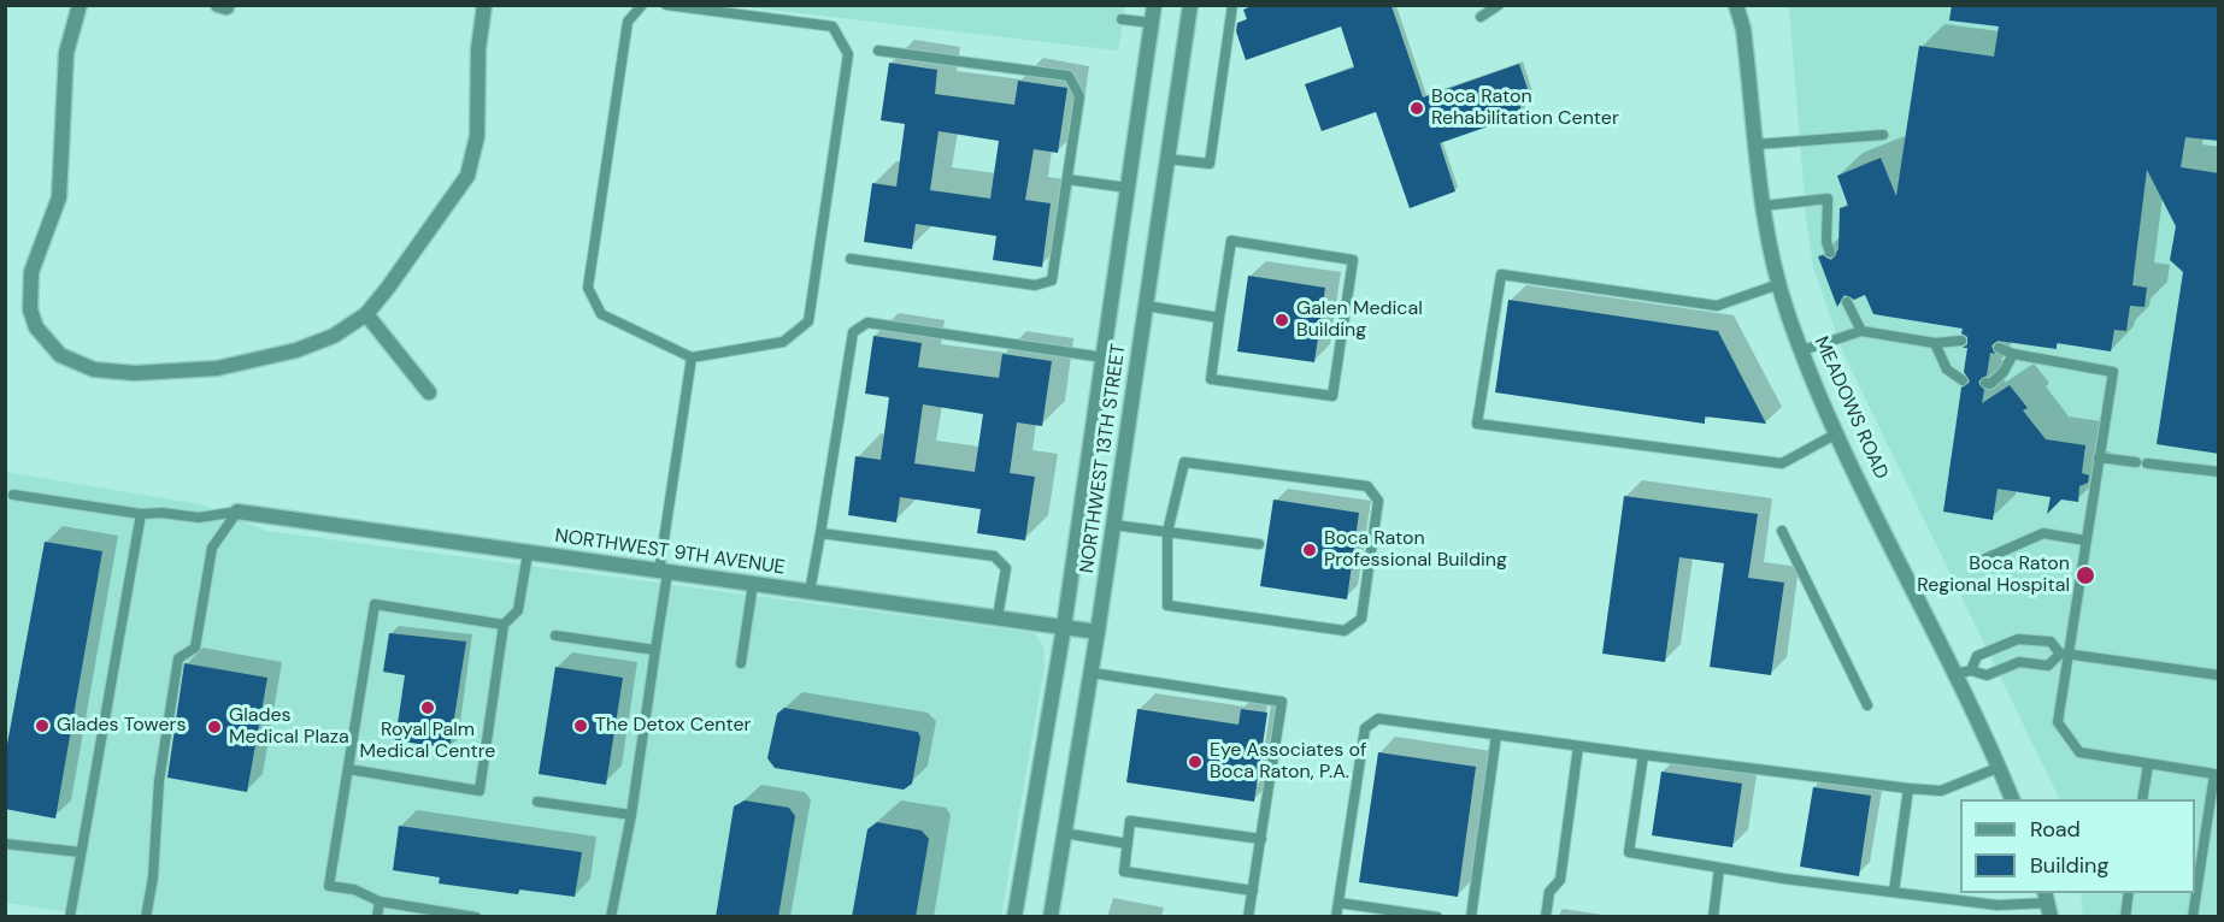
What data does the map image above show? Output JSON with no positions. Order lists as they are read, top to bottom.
{
  "streets": {
    "street": ["MEADOWS ROAD", "NORTHWEST 13TH STREET", "NORTHWEST 9TH AVENUE"]
  },
  "crossings": [
    ["NORTHWEST 13TH STREET", "NORTHWEST 9TH AVENUE"]
  ],
  "places": [
    "Boca Raton Rehabilitation Center",
    "Galen Medical Building",
    "Boca Raton Professional Building",
    "Boca Raton Regional Hospital",
    "Royal Palm Medical Centre",
    "Glades Towers",
    "The Detox Center",
    "Glades Medical Plaza",
    "Eye Associates of Boca Raton, P.A."
  ],
  "legend": ["Road", "Building"]
}
